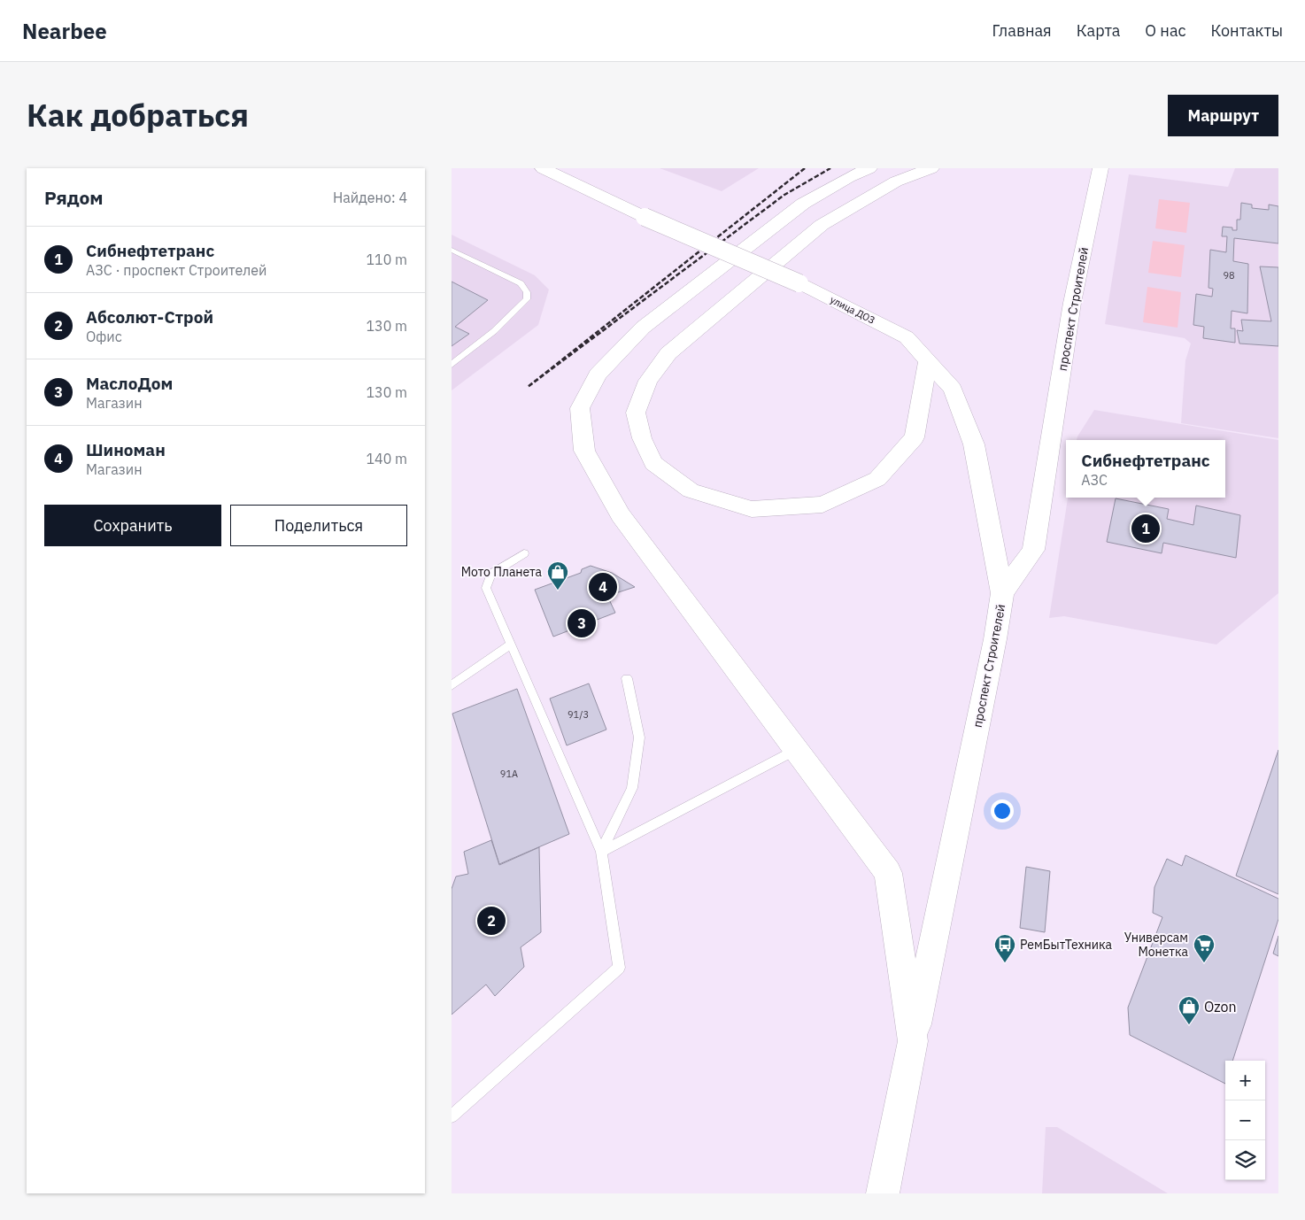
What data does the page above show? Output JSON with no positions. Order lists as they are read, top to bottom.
{
  "streets": {
    "main road": ["проспект Строителей", "улица ДОЗ"]
  },
  "crossings": [
    ["проспект Строителей", "улица ДОЗ"]
  ],
  "places": {
    "shop": ["Мото Планета", "Ozon"],
    "bus stop": ["РемБытТехника"],
    "supermarket": ["Универсам Монетка"]
  },
  "house_numbers": ["98", "91/3", "91А"],
  "page": {
    "header": "Nearbee",
    "nav": [
      "Главная",
      "Карта",
      "О нас",
      "Контакты"
    ],
    "title": "Как добраться",
    "buttons": [
      "Маршрут",
      ["Сохранить", "Поделиться"]
    ],
    "heading": ["Рядом", "Найдено: 4"],
    "list": [
      {
        "mark": "1",
        "name": "Сибнефтетранс",
        "note": "АЗС · проспект Строителей",
        "value": "110 m"
      },
      {
        "mark": "2",
        "name": "Абсолют-Строй",
        "note": "Офис",
        "value": "130 m"
      },
      {
        "mark": "3",
        "name": "МаслоДом",
        "note": "Магазин",
        "value": "130 m"
      },
      {
        "mark": "4",
        "name": "Шиноман",
        "note": "Магазин",
        "value": "140 m"
      }
    ],
    "popup": ["Сибнефтетранс", "АЗС"],
    "pins": [
      "1",
      "4",
      "3",
      "2"
    ],
    "map_buttons": ["+", "−"]
  }
}
